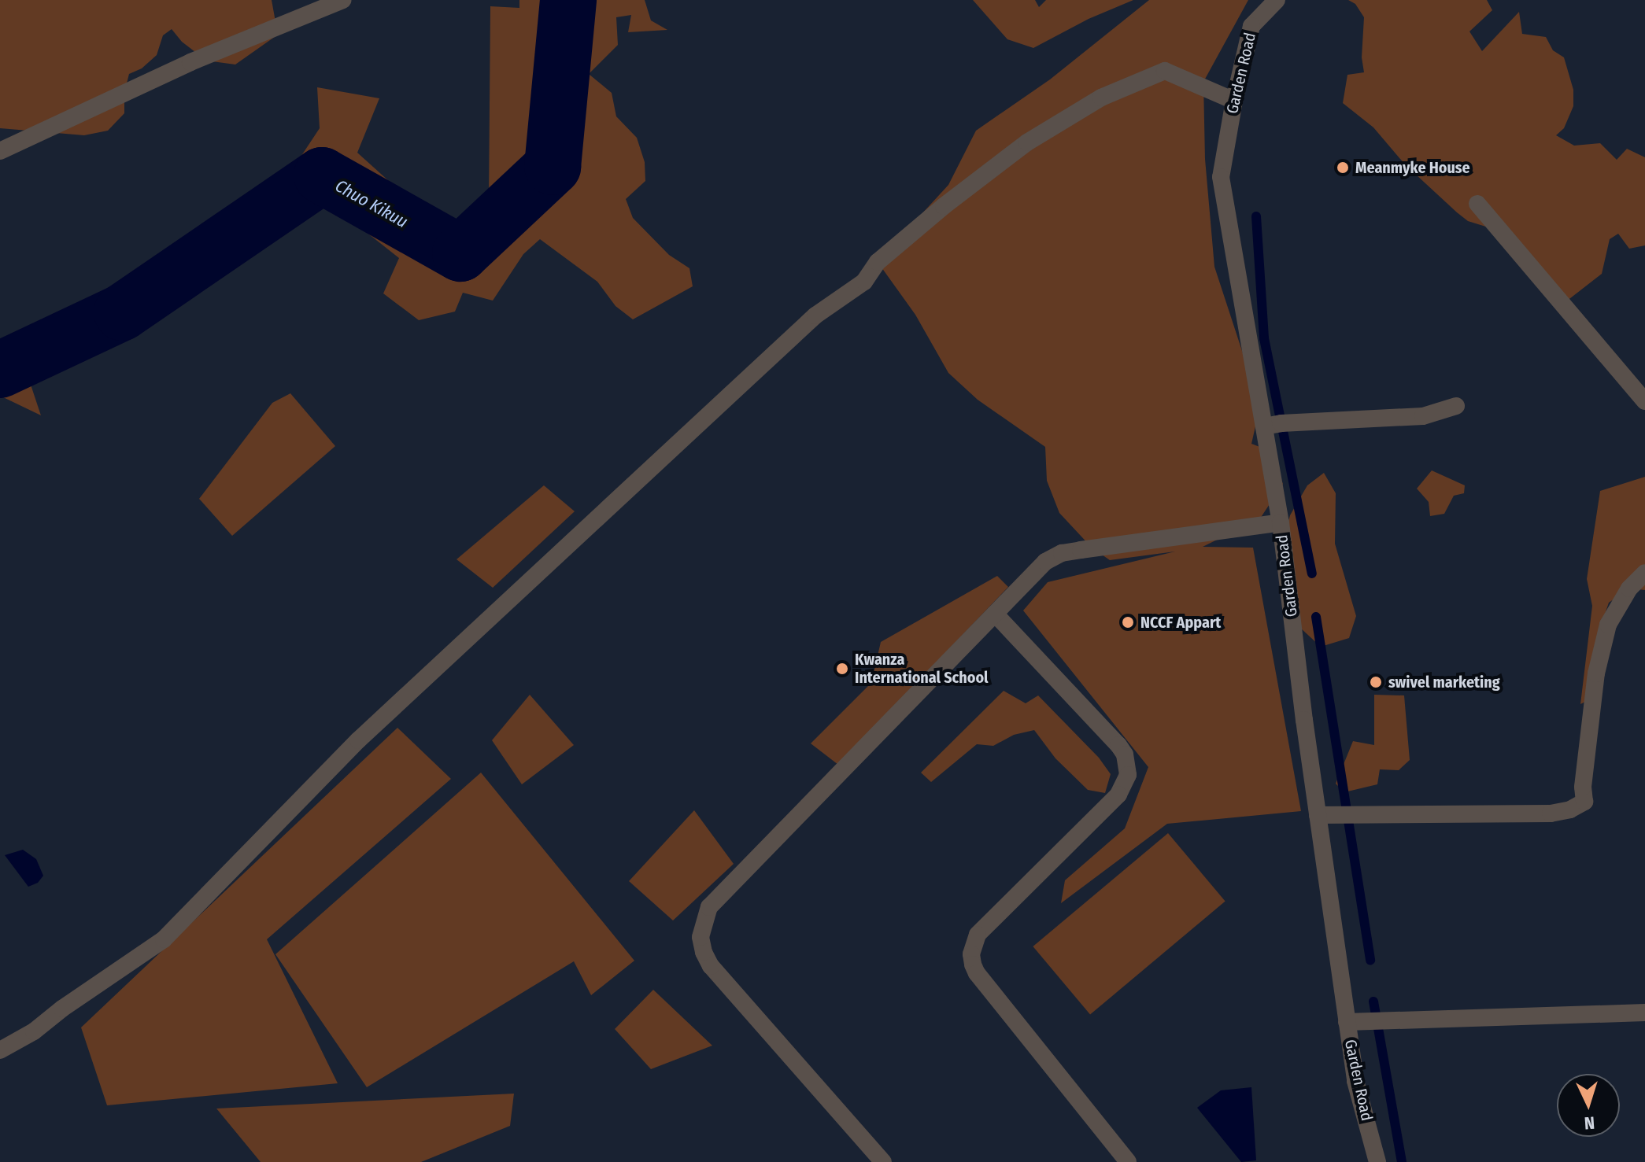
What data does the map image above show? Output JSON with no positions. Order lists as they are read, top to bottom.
{
  "streets": {
    "street": ["Garden Road"]
  },
  "water": ["Chuo Kikuu"],
  "places": [
    "Meanmyke House",
    "NCCF Appart",
    "Kwanza International School",
    "swivel marketing"
  ],
  "north": "bottom"
}
